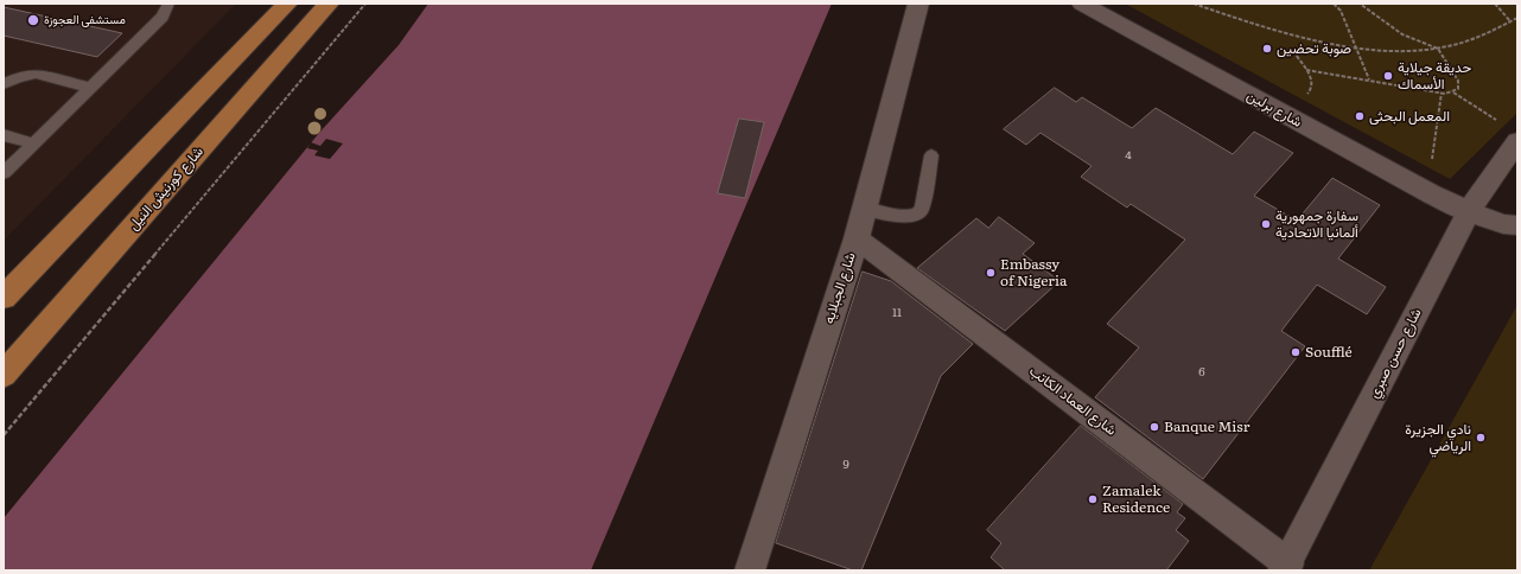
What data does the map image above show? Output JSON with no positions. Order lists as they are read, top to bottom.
{
  "streets": {
    "main road": ["شارع كورنيش النيل"],
    "street": [
      "شارع برلين",
      "شارع الجبلايه",
      "شارع حسن صبري",
      "شارع العماد الكاتب"
    ]
  },
  "crossings": [
    ["شارع برلين", "شارع حسن صبري"],
    ["شارع الجبلايه", "شارع العماد الكاتب"],
    ["شارع حسن صبري", "شارع العماد الكاتب"]
  ],
  "places": [
    "مستشفى العجوزة",
    "صوبة تحضين",
    "حديقة جيلاية الأسماك",
    "المعمل البحثى",
    "سفارة جمهورية ألمانيا الاتحادية",
    "Embassy of Nigeria",
    "Soufflé",
    "Banque Misr",
    "نادي الجزيرة الرياضي",
    "Zamalek Residence"
  ],
  "house_numbers": [
    "4",
    "11",
    "6",
    "9"
  ]
}
